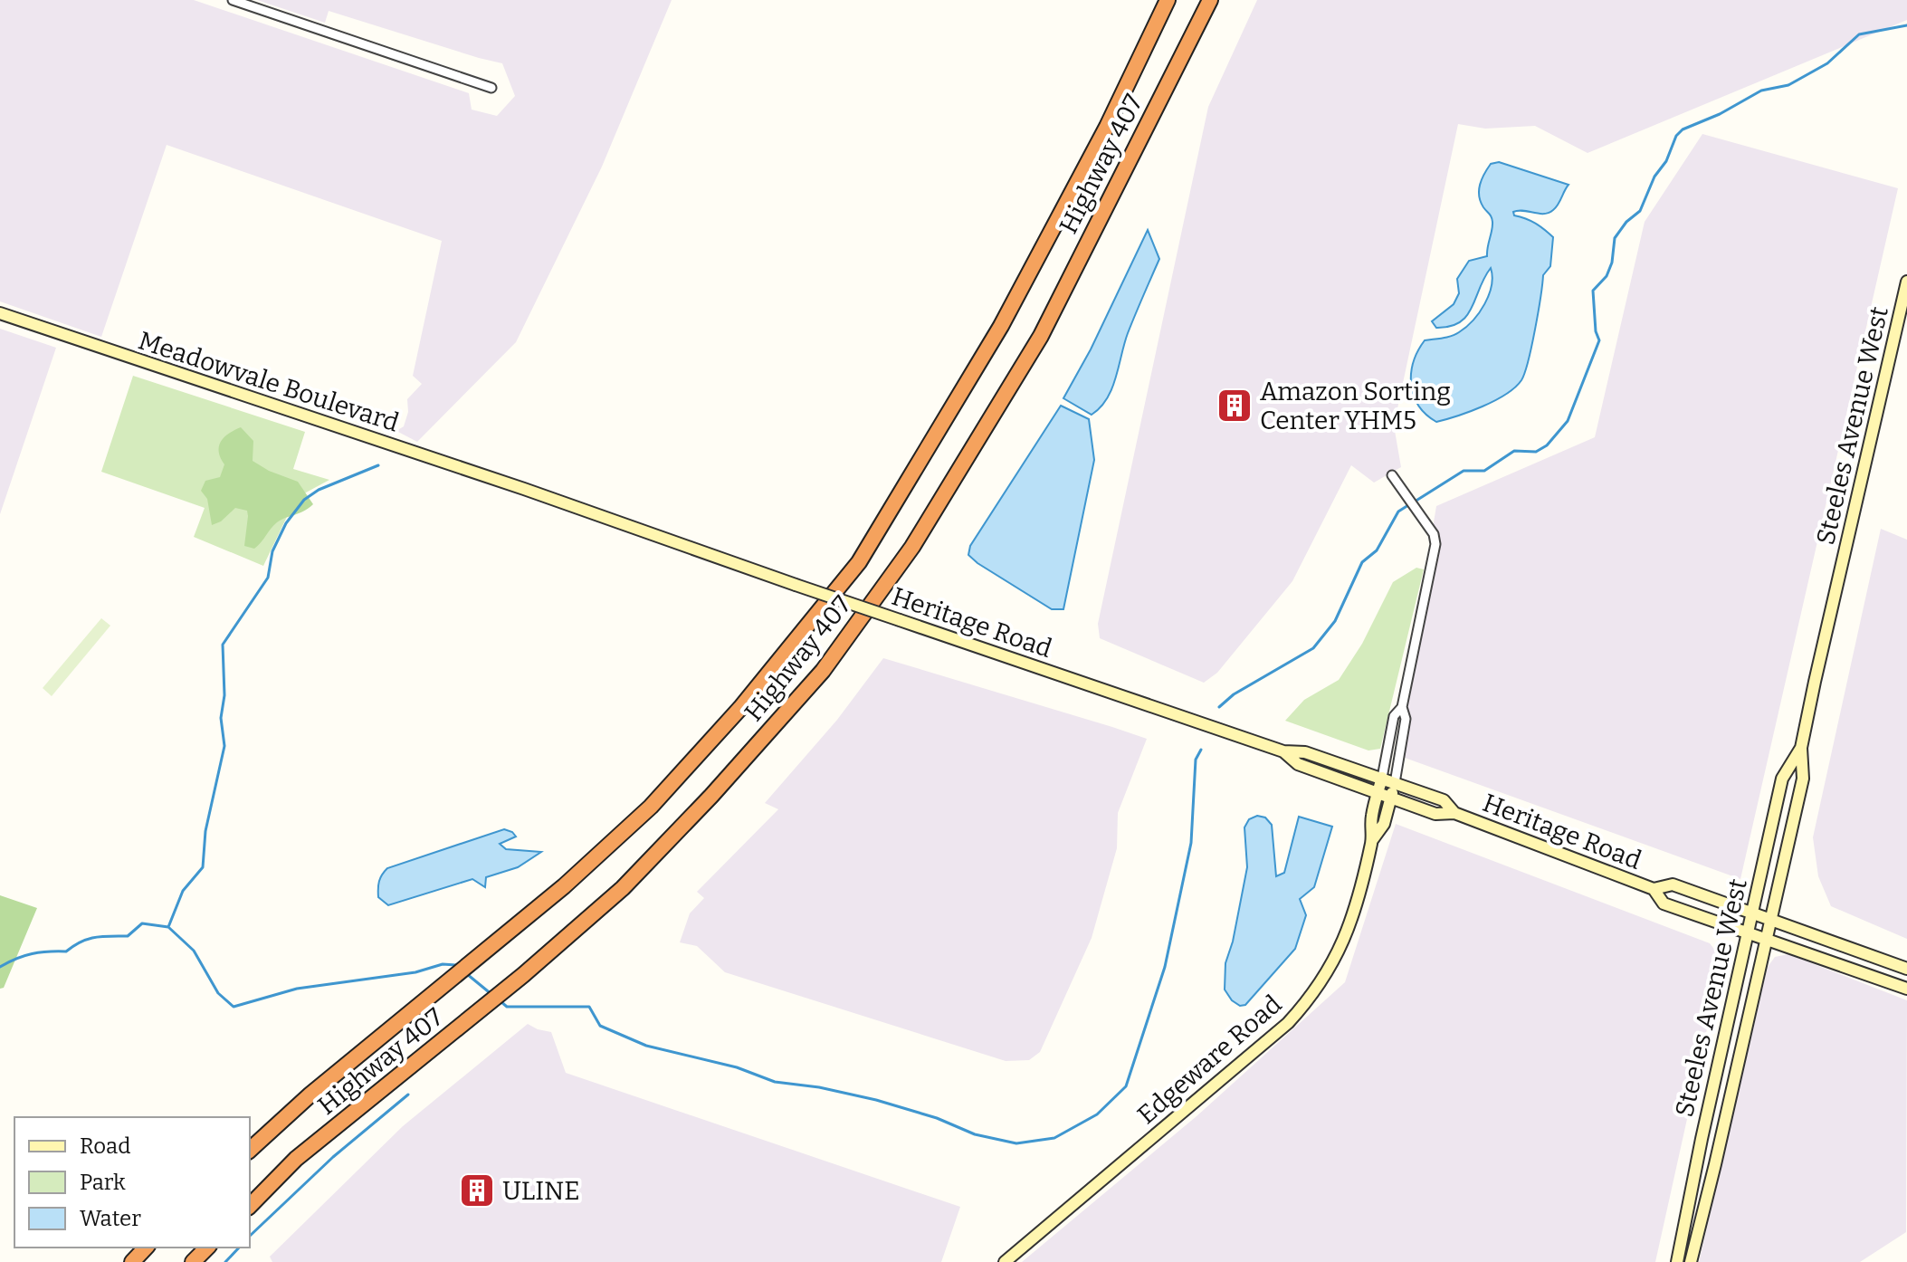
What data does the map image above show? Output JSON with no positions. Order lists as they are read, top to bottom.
{
  "streets": {
    "highway": ["Highway 407"],
    "main road": [
      "Meadowvale Boulevard",
      "Steeles Avenue West",
      "Heritage Road",
      "Edgeware Road"
    ]
  },
  "crossings": [
    ["Meadowvale Boulevard", "Heritage Road"],
    ["Steeles Avenue West", "Heritage Road"],
    ["Heritage Road", "Edgeware Road"]
  ],
  "places": {
    "building": ["Amazon Sorting Center YHM5", "ULINE"]
  },
  "legend": ["Road", "Park", "Water"]
}
